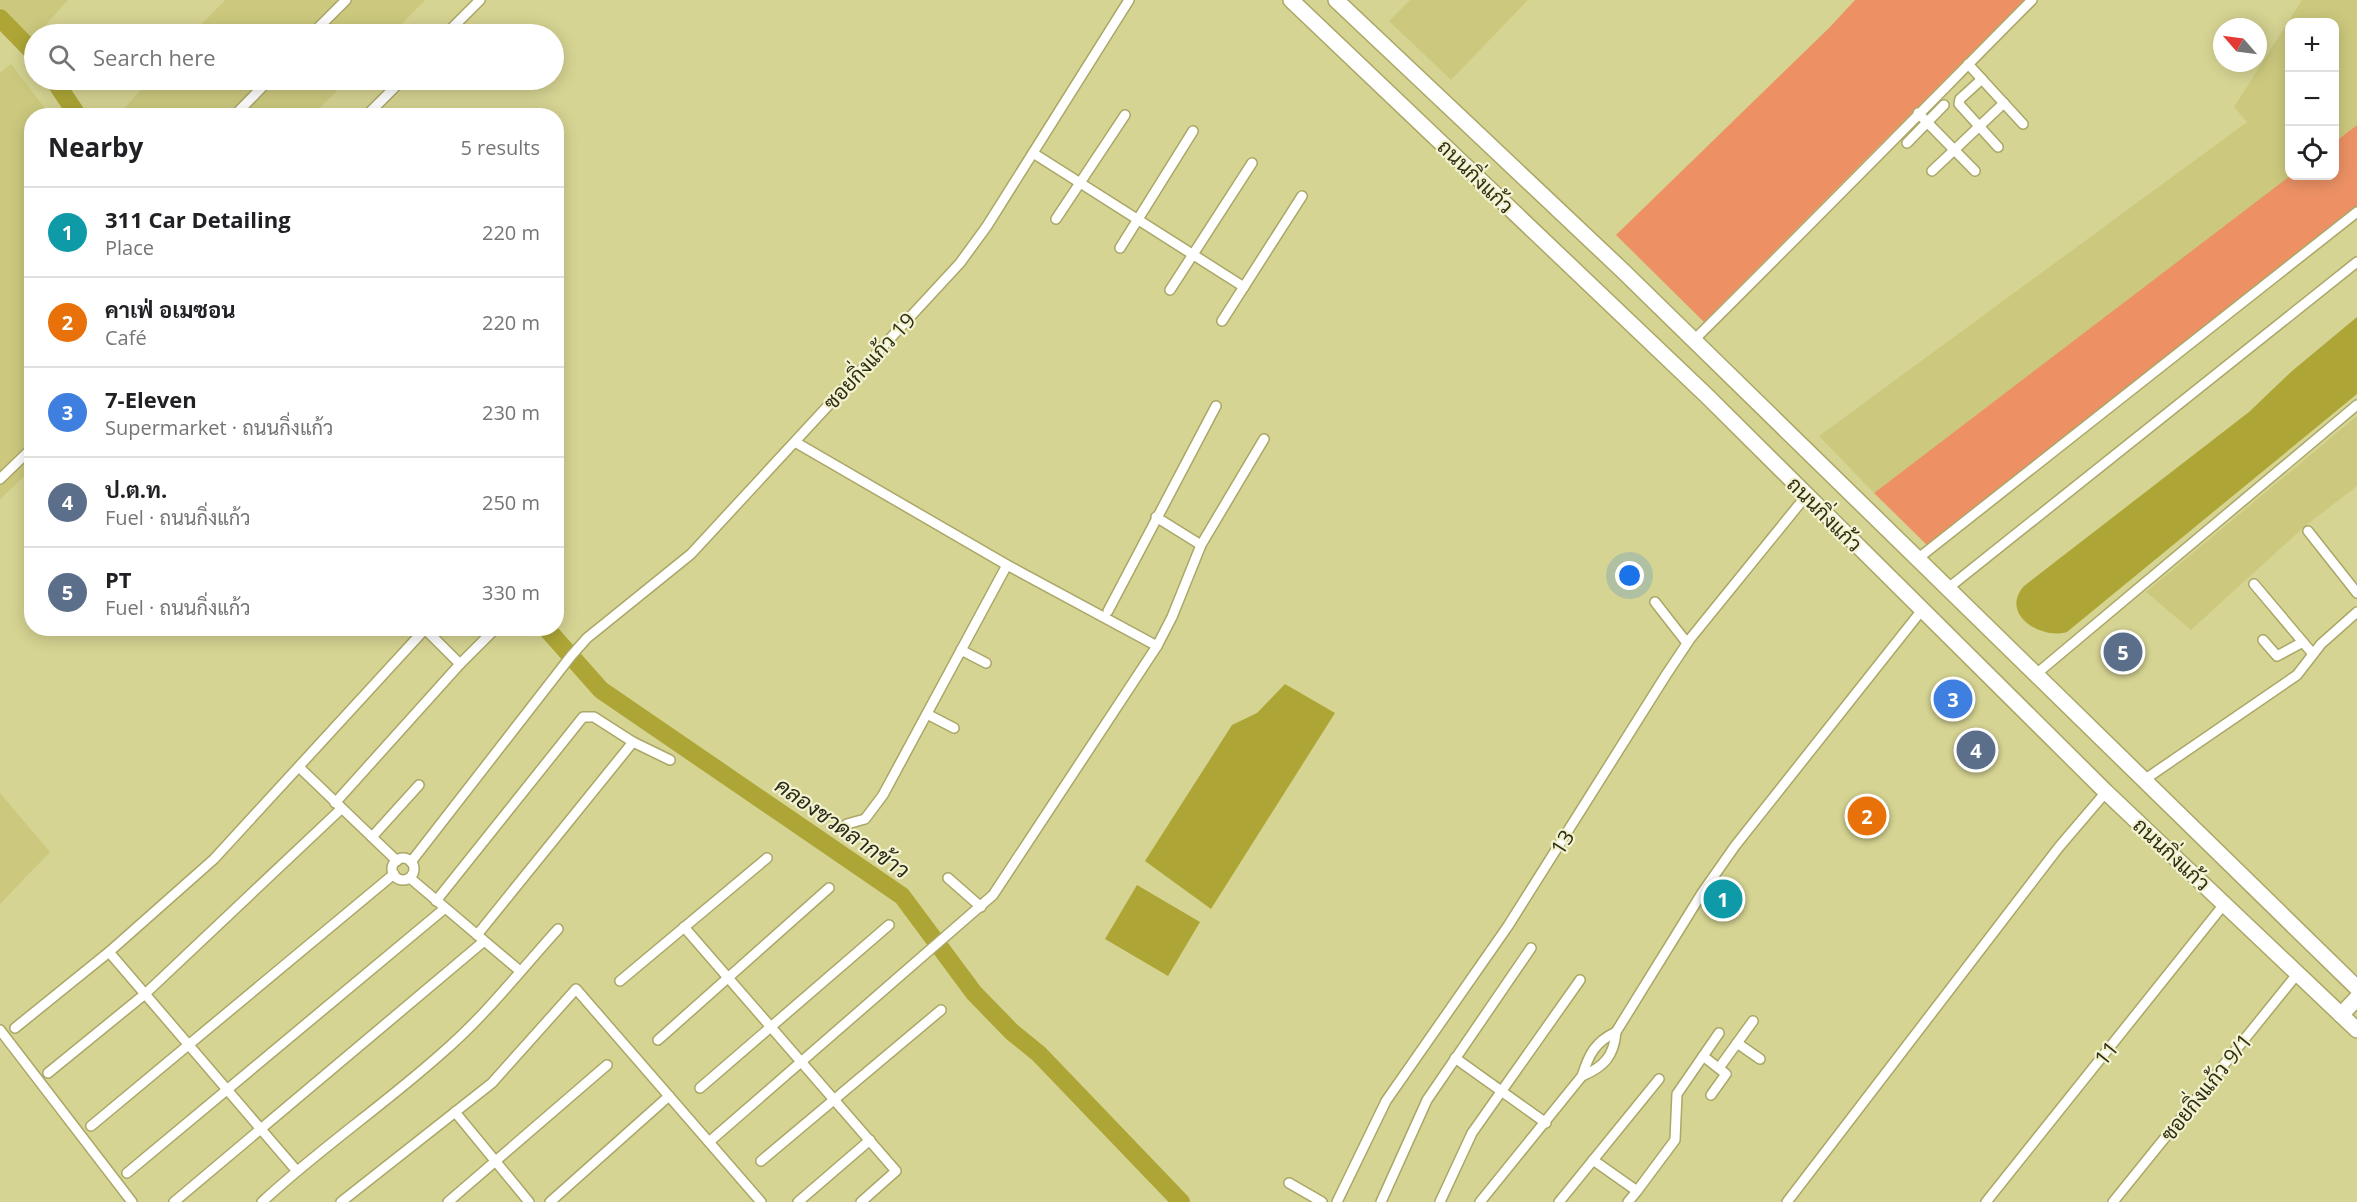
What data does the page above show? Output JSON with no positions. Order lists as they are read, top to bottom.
{
  "streets": {
    "main road": ["ถนนกิ่งแก้ว"],
    "street": [
      "ซอยกิ่งแก้ว 19",
      "13",
      "11",
      "ซอยกิ่งแก้ว 9/1"
    ]
  },
  "crossings": [
    ["ถนนกิ่งแก้ว", "13"],
    ["ถนนกิ่งแก้ว", "11"],
    ["ถนนกิ่งแก้ว", "ซอยกิ่งแก้ว 9/1"]
  ],
  "water": ["คลองชวดลากข้าว"],
  "north": "top left",
  "page": {
    "map_buttons": ["+", "−"],
    "search": "Search here",
    "heading": ["Nearby", "5 results"],
    "list": [
      {
        "mark": "1",
        "name": "311 Car Detailing",
        "note": "Place",
        "value": "220 m"
      },
      {
        "mark": "2",
        "name": "คาเฟ่ อเมซอน",
        "note": "Café",
        "value": "220 m"
      },
      {
        "mark": "3",
        "name": "7-Eleven",
        "note": "Supermarket · ถนนกิ่งแก้ว",
        "value": "230 m"
      },
      {
        "mark": "4",
        "name": "ป.ต.ท.",
        "note": "Fuel · ถนนกิ่งแก้ว",
        "value": "250 m"
      },
      {
        "mark": "5",
        "name": "PT",
        "note": "Fuel · ถนนกิ่งแก้ว",
        "value": "330 m"
      }
    ],
    "pins": [
      "5",
      "3",
      "4",
      "2",
      "1"
    ]
  }
}
